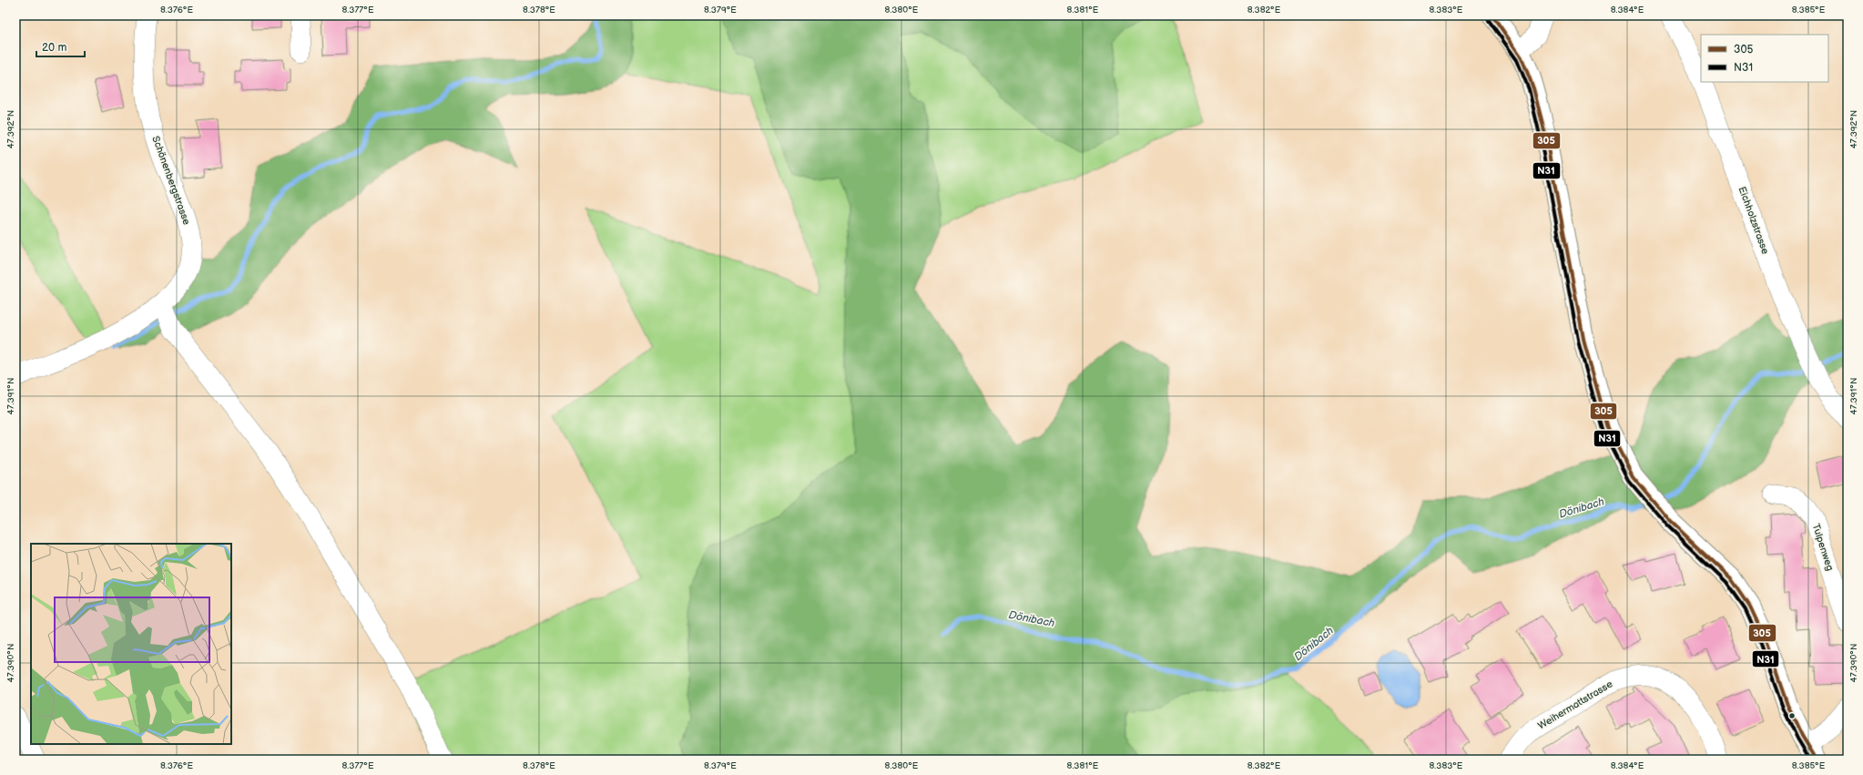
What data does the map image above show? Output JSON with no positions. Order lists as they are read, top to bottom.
{
  "streets": {
    "street": [
      "Schönenbergstrasse",
      "Eichholzstrasse",
      "Tulpenweg",
      "Weihermattstrasse"
    ]
  },
  "water": ["Dönibach"],
  "lines": ["transit line 305", "transit line N31"],
  "legend": ["305", "N31"],
  "scale_bar": "20 m",
  "coordinates": [
    "8.376°E",
    "8.377°E",
    "8.378°E",
    "8.379°E",
    "8.380°E",
    "8.381°E",
    "8.382°E",
    "8.383°E",
    "8.384°E",
    "8.385°E",
    "47.392°N",
    "47.391°N",
    "47.390°N"
  ]
}
